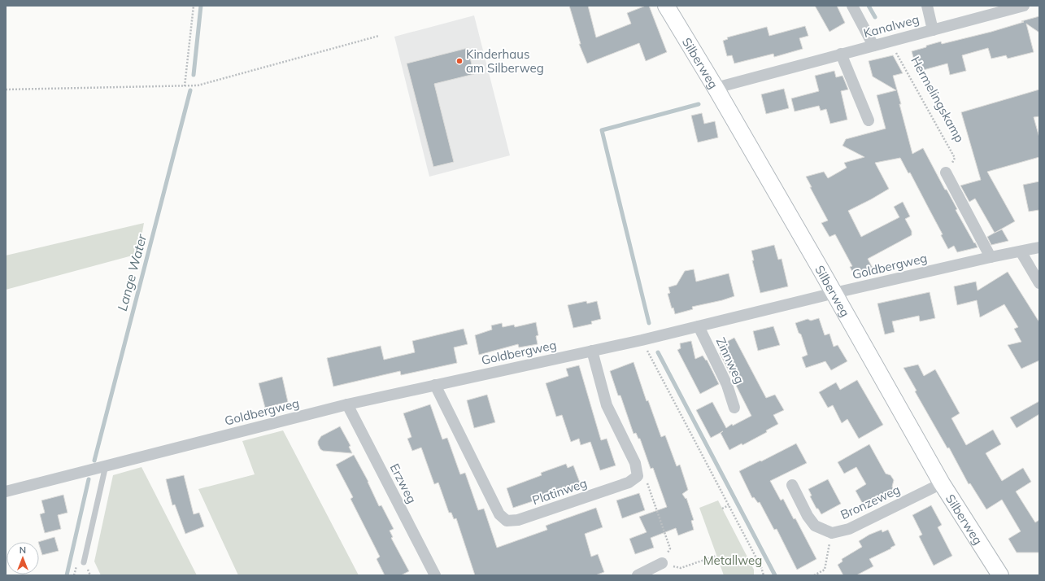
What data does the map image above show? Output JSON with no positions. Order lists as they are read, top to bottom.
{
  "streets": {
    "street": [
      "Kanalweg",
      "Silberweg",
      "Goldbergweg",
      "Zinnweg",
      "Erzweg",
      "Platinweg",
      "Bronzeweg"
    ],
    "path": ["Hermelingskamp"]
  },
  "crossings": [
    ["Kanalweg", "Silberweg"],
    ["Kanalweg", "Hermelingskamp"],
    ["Silberweg", "Goldbergweg"],
    ["Silberweg", "Bronzeweg"],
    ["Goldbergweg", "Zinnweg"],
    ["Goldbergweg", "Erzweg"],
    ["Goldbergweg", "Platinweg"]
  ],
  "water": ["Lange Water"],
  "parks": ["Metallweg"],
  "places": ["Kinderhaus am Silberweg"],
  "north": "top"
}
